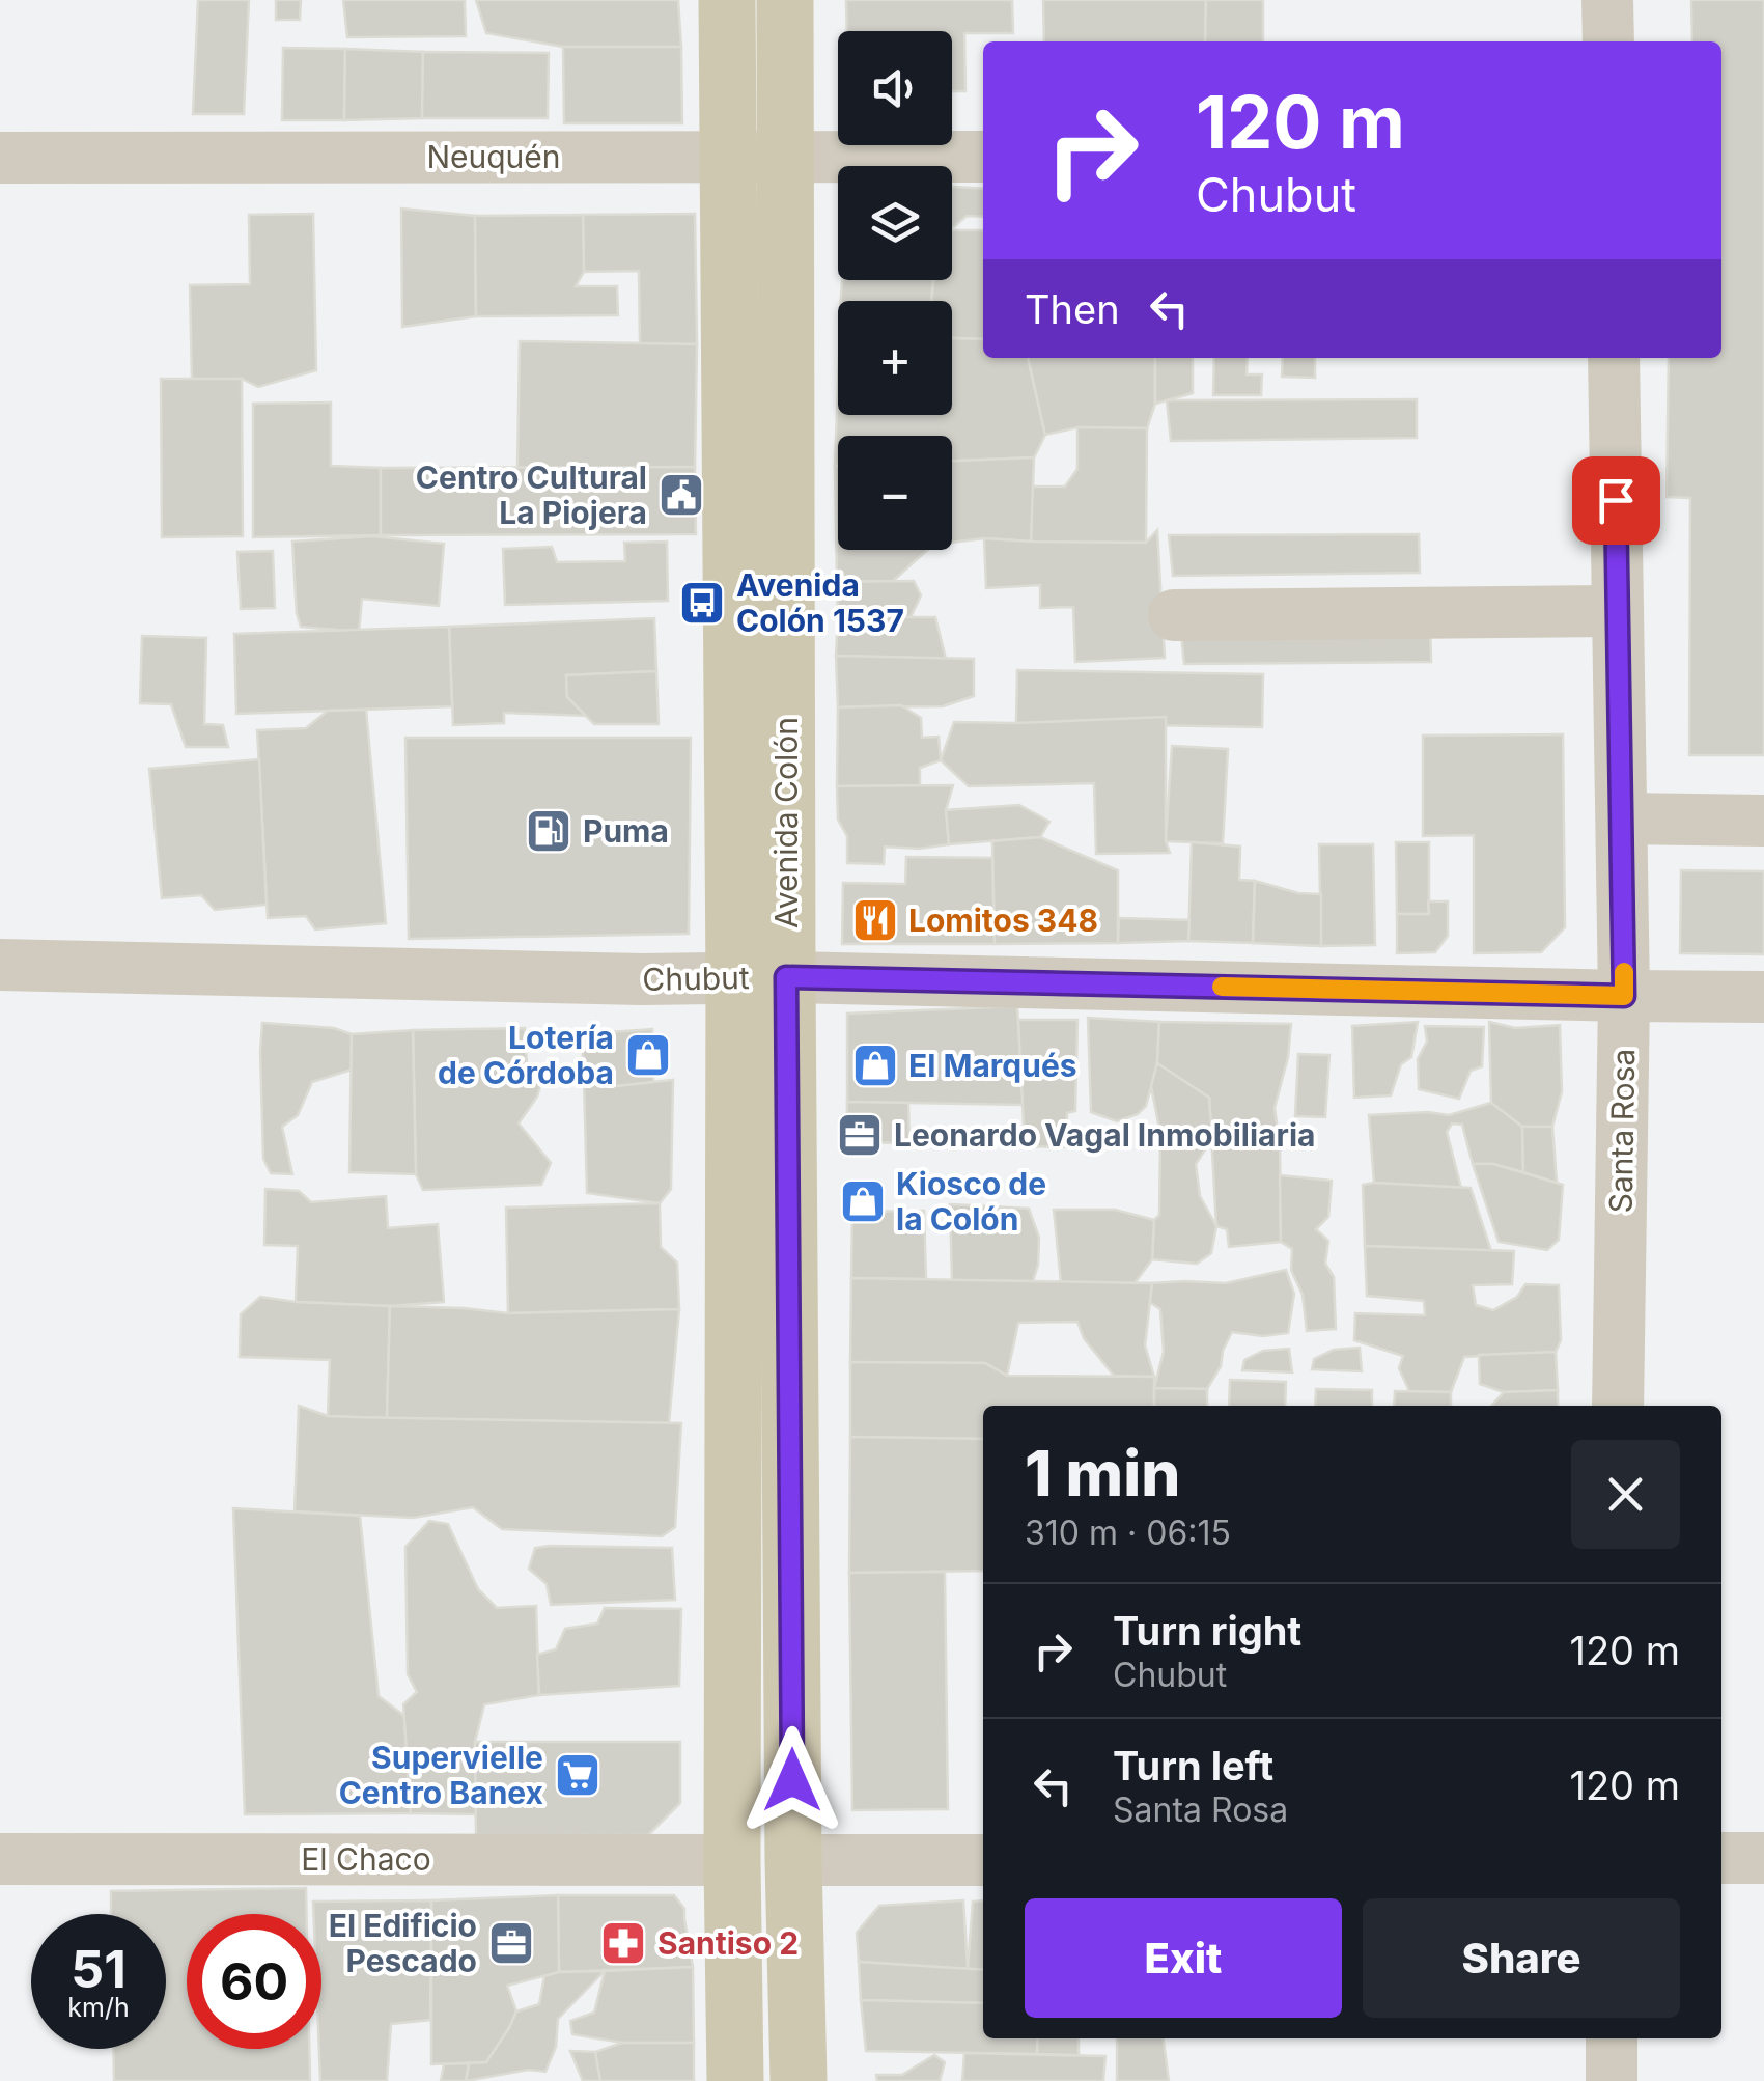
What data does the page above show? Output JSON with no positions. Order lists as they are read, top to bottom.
{
  "streets": {
    "main road": ["Avenida Colón"],
    "street": [
      "Neuquén",
      "Chubut",
      "Santa Rosa",
      "El Chaco"
    ]
  },
  "crossings": [
    ["Neuquén", "Avenida Colón"],
    ["Avenida Colón", "Chubut"],
    ["Avenida Colón", "El Chaco"],
    ["Chubut", "Santa Rosa"]
  ],
  "places": {
    "public building": ["Centro Cultural La Piojera"],
    "bus stop": ["Avenida Colón 1537"],
    "fuel station": ["Puma"],
    "restaurant": ["Lomitos 348"],
    "shop": ["Lotería de Córdoba", "El Marqués", "Kiosco de la Colón"],
    "office": ["Leonardo Vagal Inmobiliaria", "El Edificio Pescado"],
    "supermarket": ["Supervielle Centro Banex"],
    "pharmacy": ["Santiso 2"]
  },
  "page": {
    "map_buttons": ["+", "−"],
    "turn": ["120 m", "Chubut"],
    "then": "Then",
    "heading": ["1 min", "310 m · 06:15"],
    "list": [
      {
        "name": "Turn right",
        "note": "Chubut",
        "value": "120 m"
      },
      {
        "name": "Turn left",
        "note": "Santa Rosa",
        "value": "120 m"
      }
    ],
    "buttons": ["Exit", "Share"],
    "speed": "51 km/h",
    "limit": "60"
  }
}
